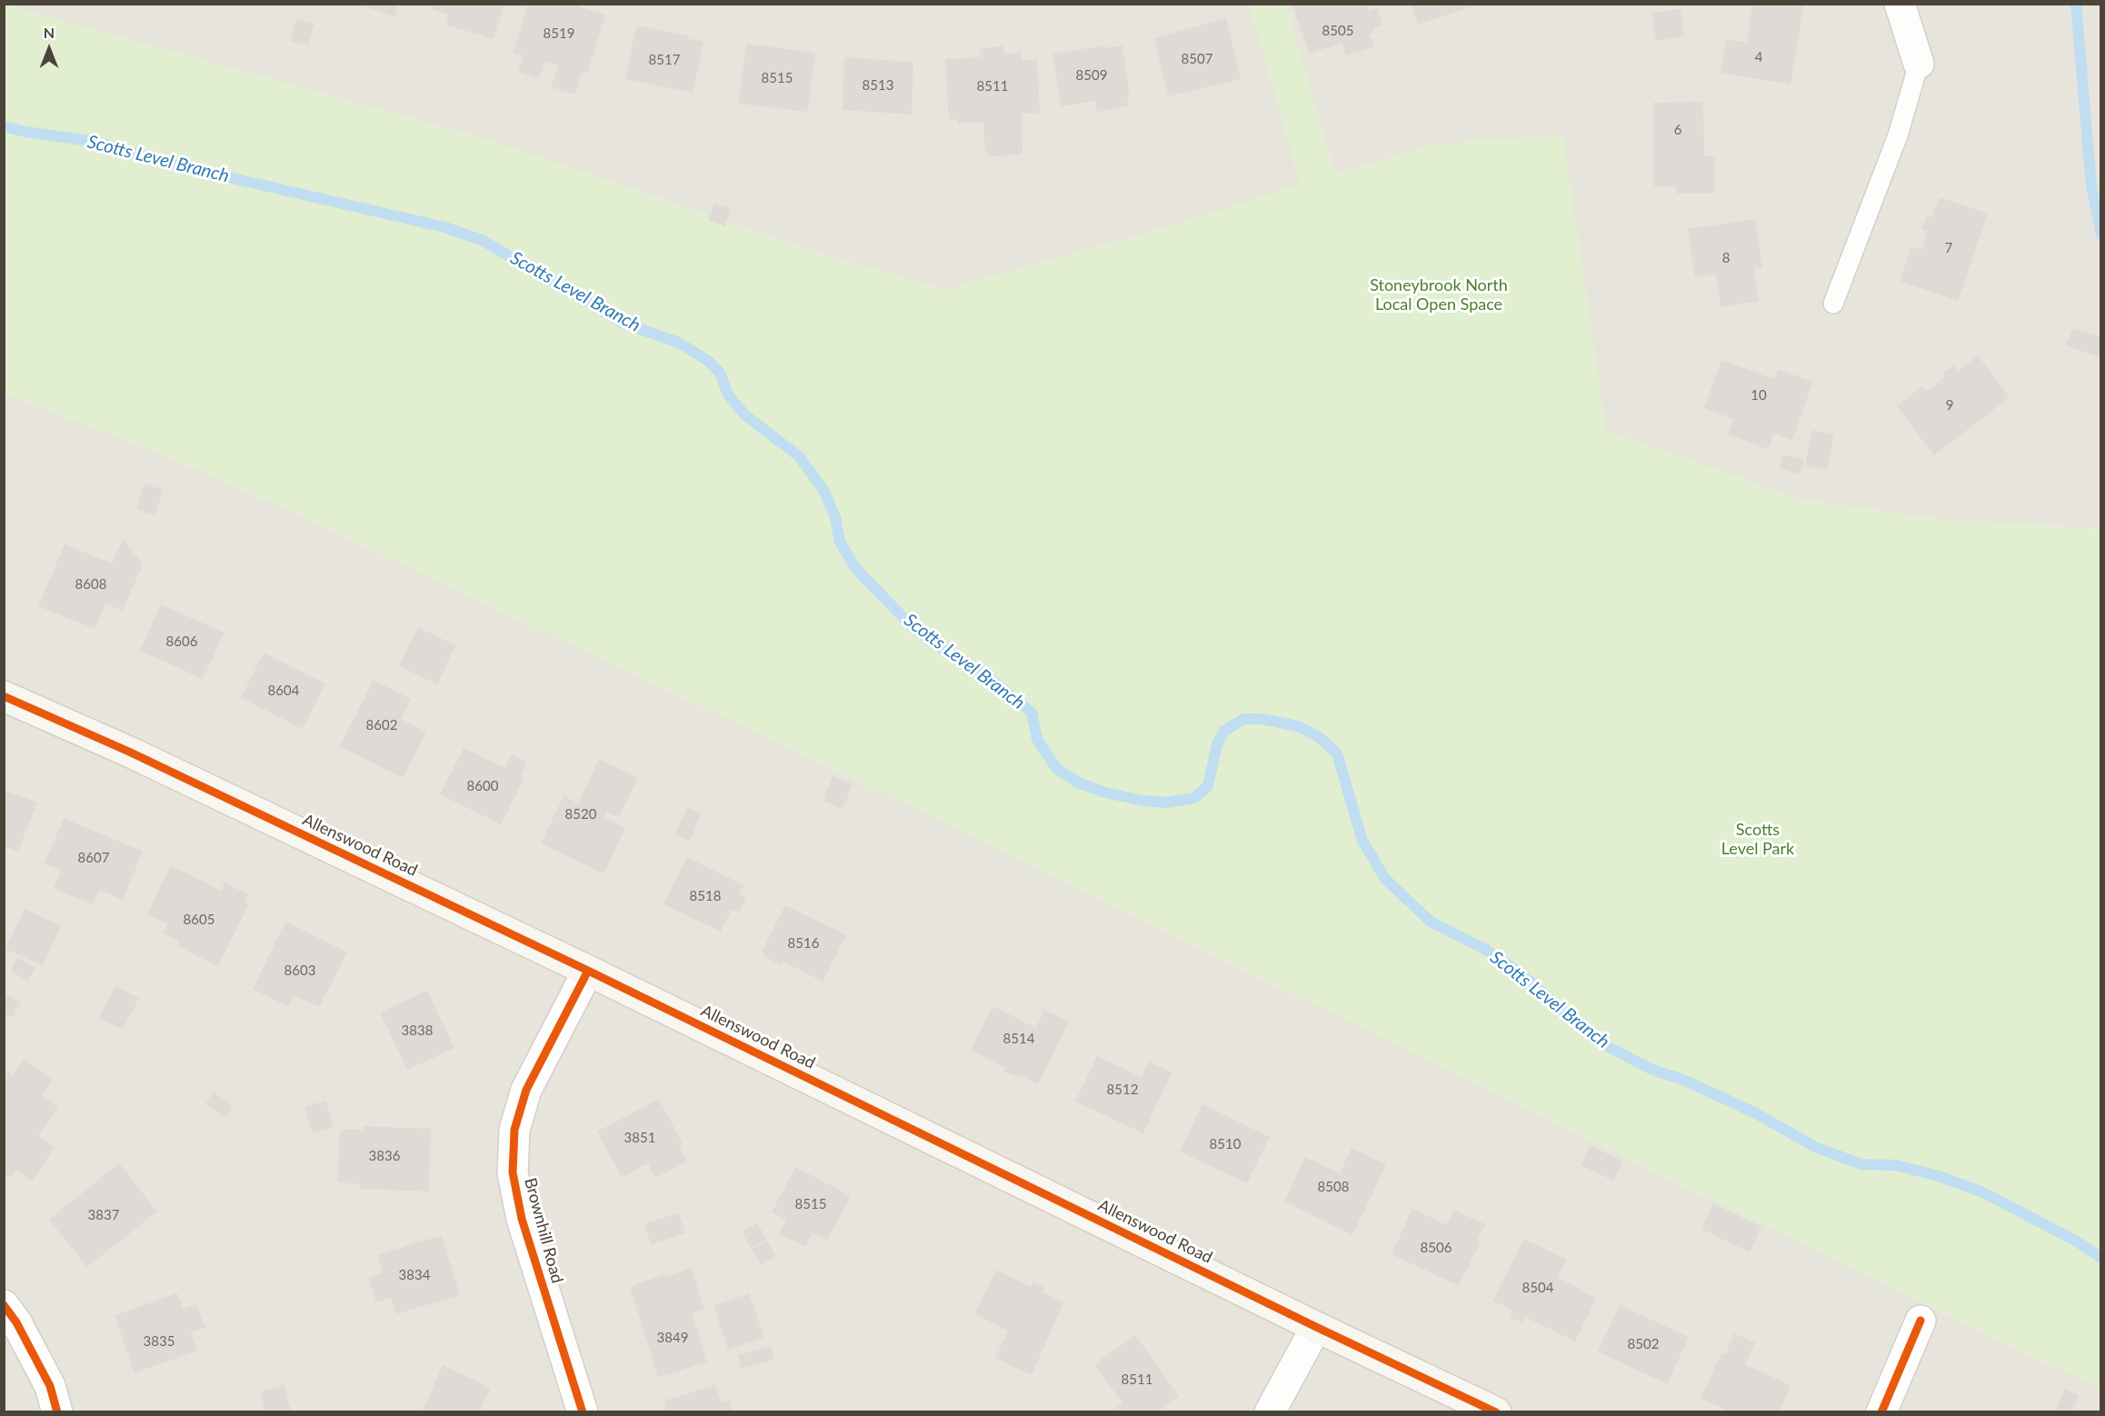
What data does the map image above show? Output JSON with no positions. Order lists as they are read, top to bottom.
{
  "streets": {
    "street": ["Allenswood Road", "Brownhill Road"]
  },
  "crossings": [
    ["Allenswood Road", "Brownhill Road"]
  ],
  "water": ["Scotts Level Branch"],
  "parks": ["Stoneybrook North Local Open Space", "Scotts Level Park"],
  "house_numbers": [
    "8505",
    "8519",
    "4",
    "8507",
    "8517",
    "8509",
    "8515",
    "8513",
    "8511",
    "6",
    "7",
    "8",
    "10",
    "9",
    "8608",
    "8606",
    "8604",
    "8602",
    "8600",
    "8520",
    "8607",
    "8518",
    "8605",
    "8516",
    "8603",
    "3838",
    "8514",
    "8512",
    "3851",
    "8510",
    "3836",
    "8508",
    "8515",
    "3837",
    "8506",
    "3834",
    "8504",
    "3849",
    "3835",
    "8502",
    "8511"
  ],
  "north": "top"
}
